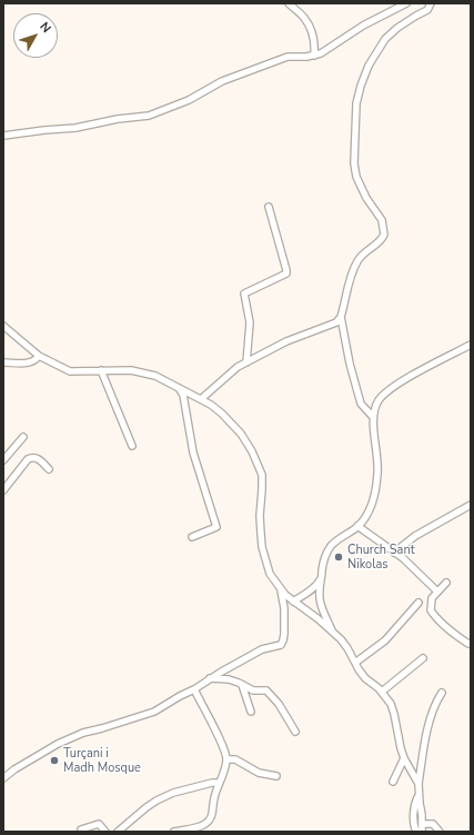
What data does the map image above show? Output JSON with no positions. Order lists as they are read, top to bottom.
{
  "places": ["Church Sant Nikolas", "Turçani i Madh Mosque"],
  "north": "top right"
}
